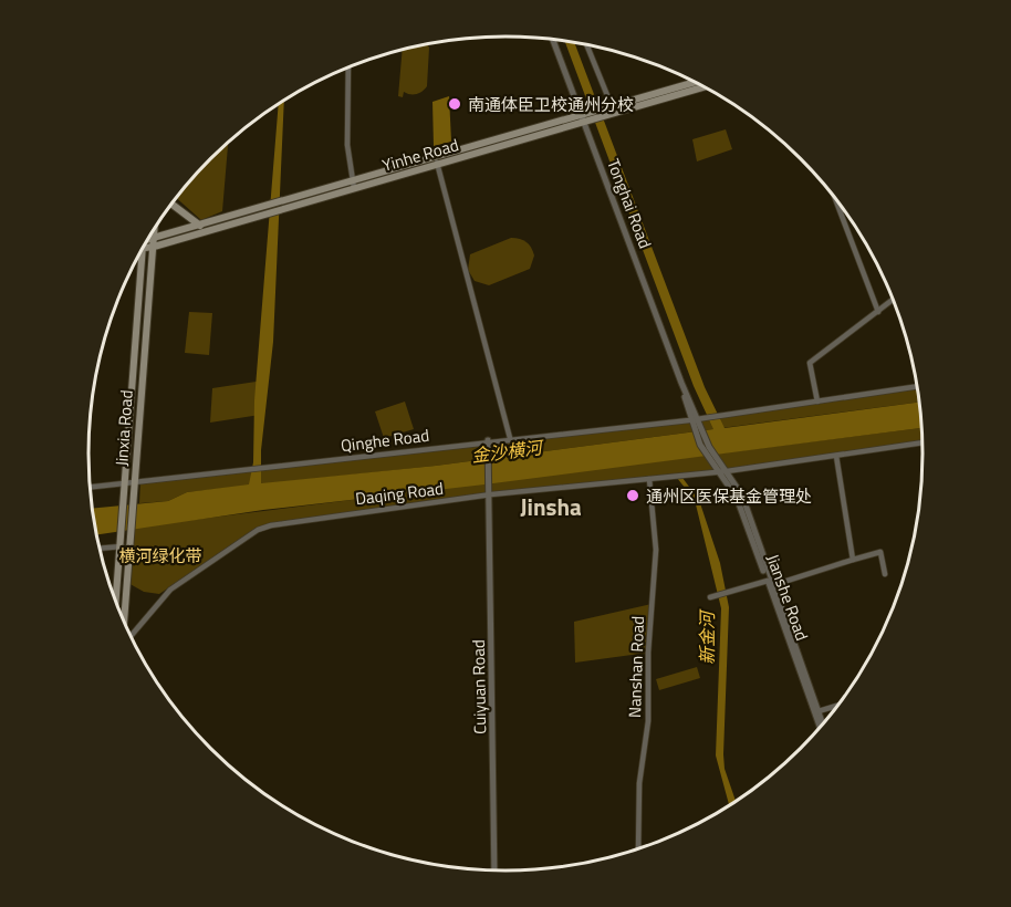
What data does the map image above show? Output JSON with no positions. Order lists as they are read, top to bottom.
{
  "streets": {
    "main road": ["Yinhe Road", "Jinxia Road"],
    "street": [
      "Tonghai Road",
      "Qinghe Road",
      "Daqing Road",
      "Jianshe Road",
      "Nanshan Road",
      "Cuiyuan Road"
    ]
  },
  "crossings": [
    ["Yinhe Road", "Tonghai Road"],
    ["Yinhe Road", "Jinxia Road"],
    ["Tonghai Road", "Qinghe Road"],
    ["Tonghai Road", "Daqing Road"],
    ["Tonghai Road", "Jianshe Road"],
    ["Jinxia Road", "Qinghe Road"],
    ["Qinghe Road", "Cuiyuan Road"],
    ["Daqing Road", "Jianshe Road"],
    ["Daqing Road", "Nanshan Road"],
    ["Daqing Road", "Cuiyuan Road"]
  ],
  "districts": ["Jinsha"],
  "water": ["金沙横河", "新金河"],
  "parks": ["横河绿化带"],
  "places": ["南通体臣卫校通州分校", "通州区医保基金管理处"]
}
